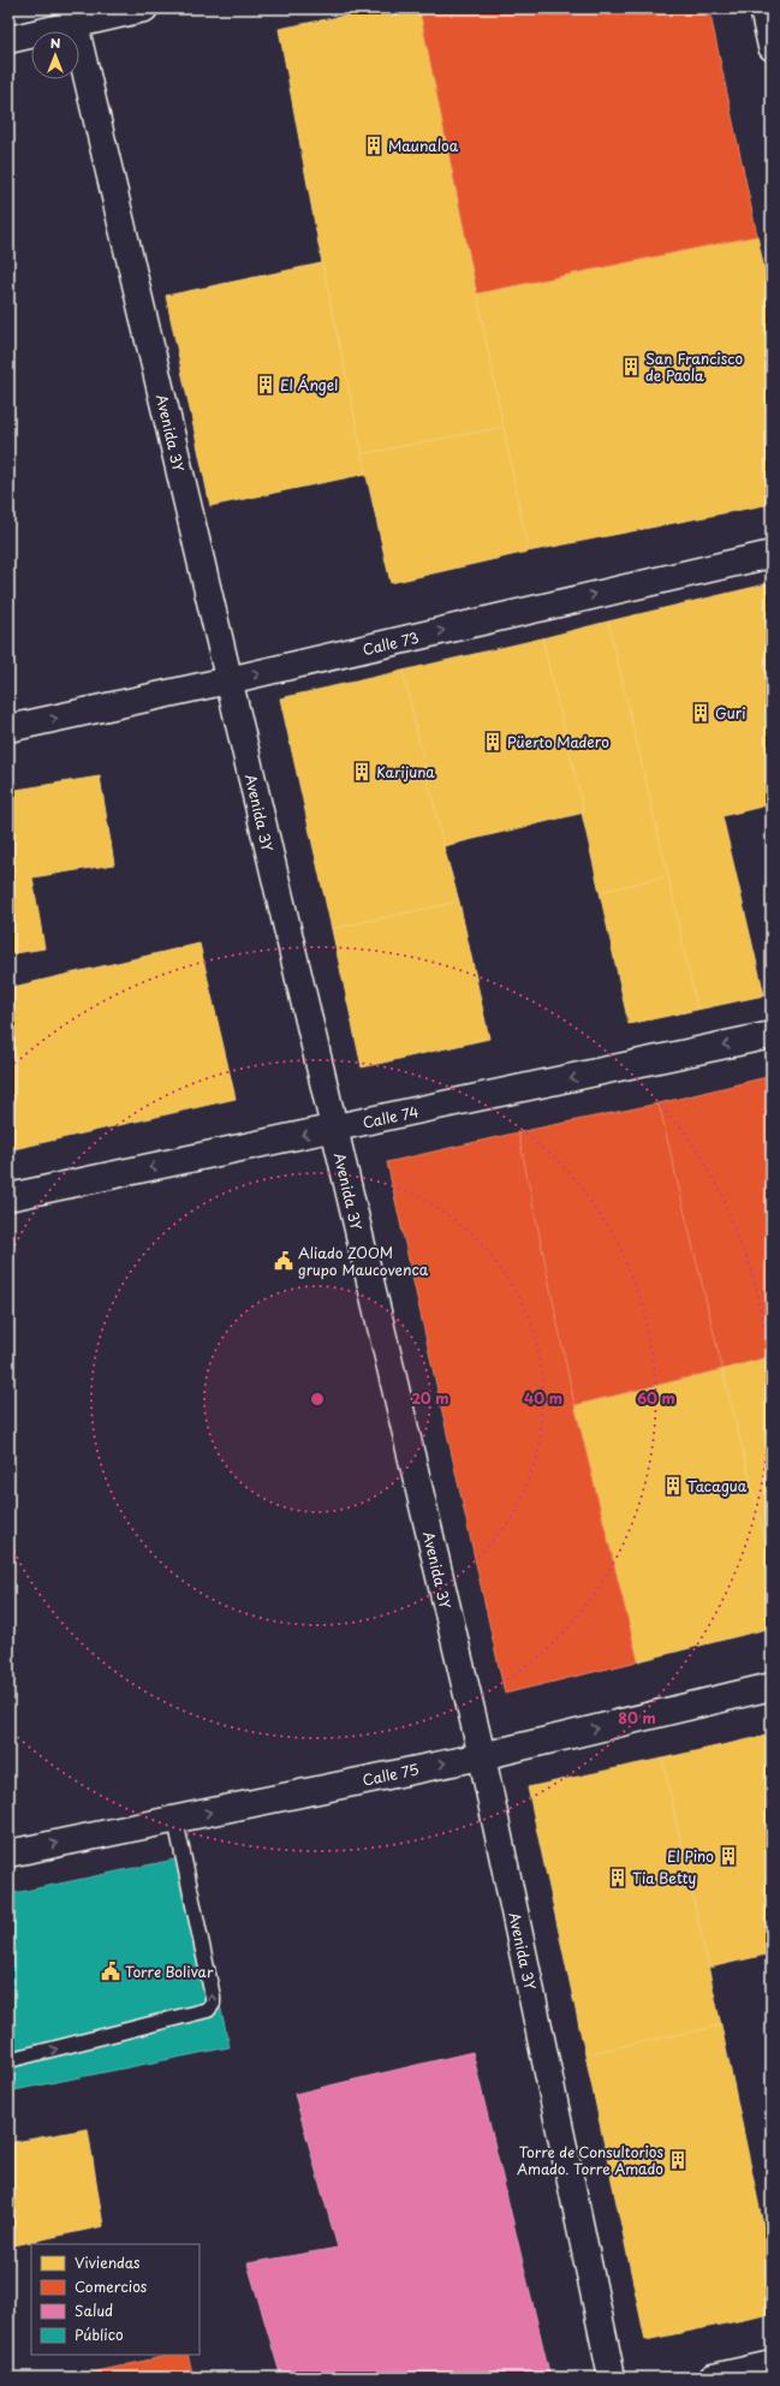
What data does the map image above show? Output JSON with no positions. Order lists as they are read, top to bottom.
{
  "streets": {
    "street": [
      "Avenida 3Y",
      "Calle 73",
      "Calle 74",
      "Calle 75"
    ]
  },
  "crossings": [
    ["Avenida 3Y", "Calle 73"],
    ["Avenida 3Y", "Calle 74"],
    ["Avenida 3Y", "Calle 75"]
  ],
  "one_way": ["Calle 73", "Calle 74", "Calle 75"],
  "places": {
    "building": [
      "Maunaloa",
      "San Francisco de Paola",
      "El Ángel",
      "Guri",
      "Püerto Madero",
      "Karijuna",
      "Tacagua",
      "El Pino",
      "Tia Betty",
      "Torre de Consultorios Amado. Torre Amado"
    ],
    "public building": ["Aliado ZOOM grupo Maucovenca", "Torre Bolivar"]
  },
  "legend": [
    "Viviendas",
    "Comercios",
    "Salud",
    "Público"
  ],
  "north": "top",
  "rings": [
    "20 m",
    "40 m",
    "60 m",
    "80 m"
  ]
}
